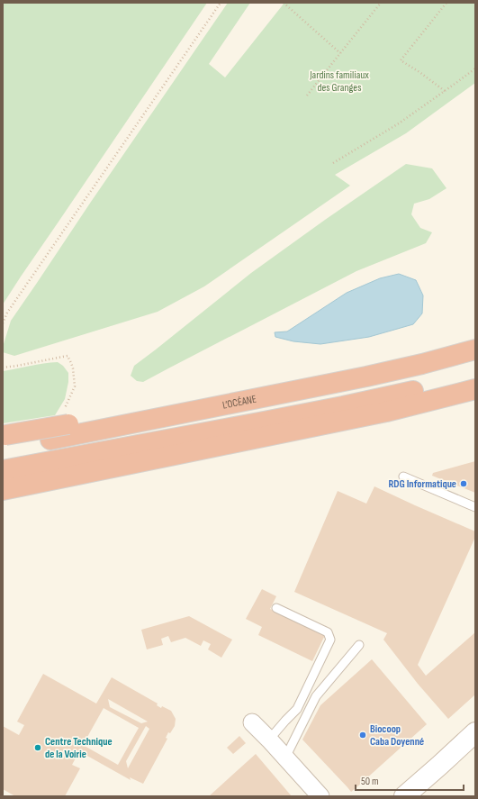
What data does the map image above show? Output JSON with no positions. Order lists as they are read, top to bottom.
{
  "streets": {
    "highway": ["L’OCÉANE"]
  },
  "parks": ["Jardins familiaux des Granges"],
  "places": ["RDG Informatique", "Biocoop Caba Doyenné", "Centre Technique de la Voirie"],
  "scale_bar": "50 m"
}
